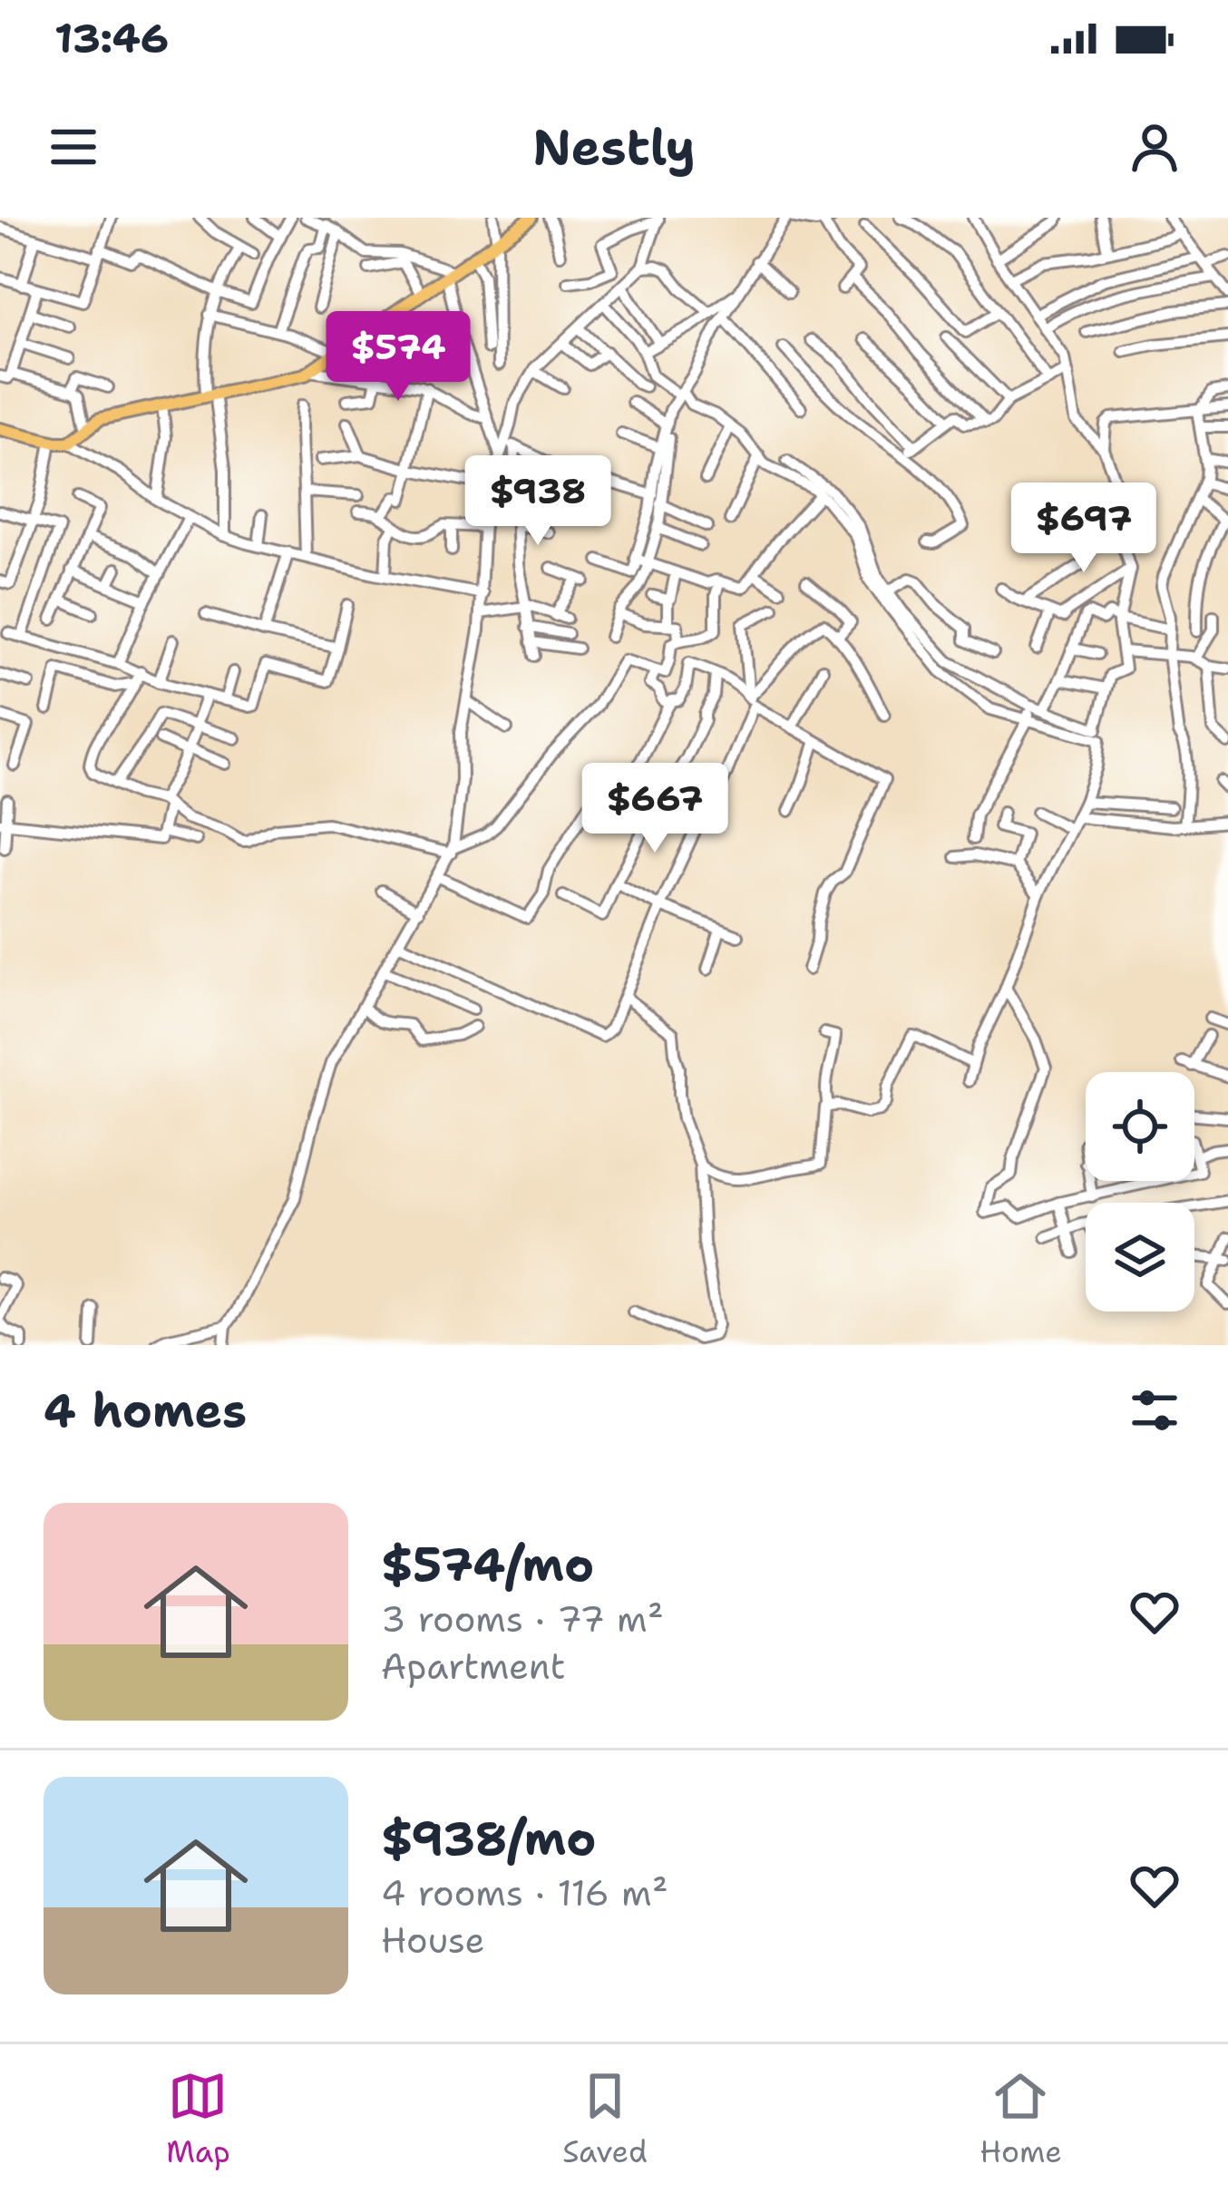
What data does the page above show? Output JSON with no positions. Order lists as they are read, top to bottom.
{
  "page": {
    "status": "13:46",
    "header": "Nestly",
    "price": [
      "$574",
      "$938",
      "$697",
      "$667"
    ],
    "heading": "4 homes",
    "list": [
      {
        "name": "$574/mo",
        "note": "3 rooms · 77 m² · Apartment"
      },
      {
        "name": "$938/mo",
        "note": "4 rooms · 116 m² · House"
      }
    ],
    "tabs": ["Map", "Saved", "Home"]
  }
}
